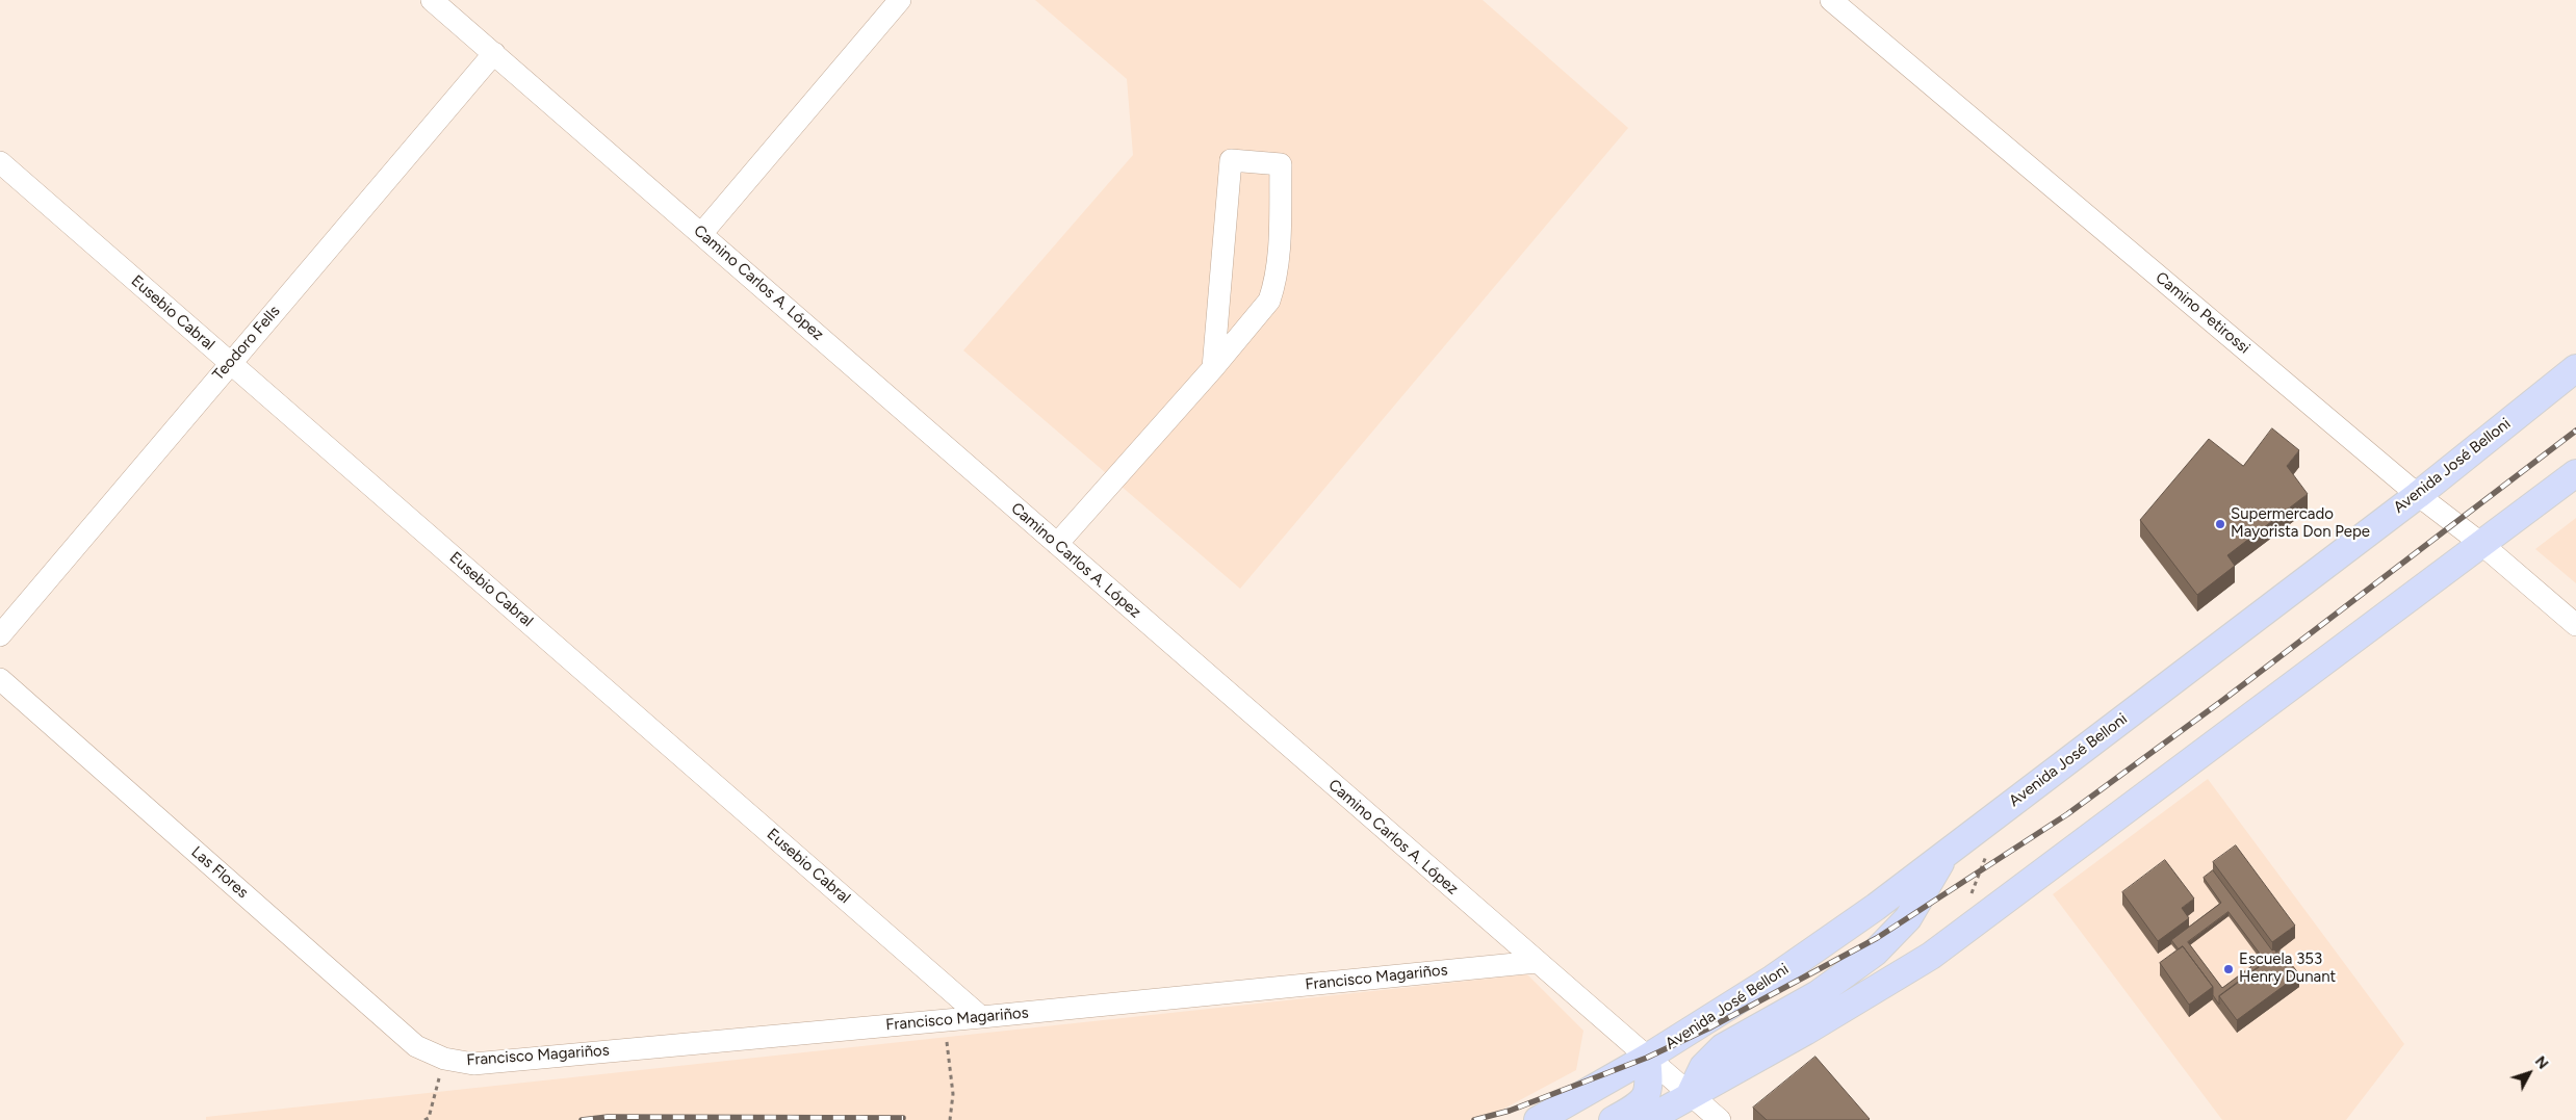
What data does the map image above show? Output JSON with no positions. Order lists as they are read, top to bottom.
{
  "streets": {
    "main road": ["Avenida José Belloni"],
    "street": [
      "Camino Carlos A. López",
      "Eusebio Cabral",
      "Camino Petirossi",
      "Teodoro Fells",
      "Las Flores",
      "Francisco Magariños"
    ]
  },
  "crossings": [
    ["Camino Carlos A. López", "Teodoro Fells"],
    ["Camino Carlos A. López", "Avenida José Belloni"],
    ["Camino Carlos A. López", "Francisco Magariños"],
    ["Eusebio Cabral", "Teodoro Fells"],
    ["Eusebio Cabral", "Francisco Magariños"],
    ["Camino Petirossi", "Avenida José Belloni"],
    ["Las Flores", "Francisco Magariños"]
  ],
  "places": ["Supermercado Mayorista Don Pepe", "Escuela 353 Henry Dunant"],
  "north": "top right"
}
